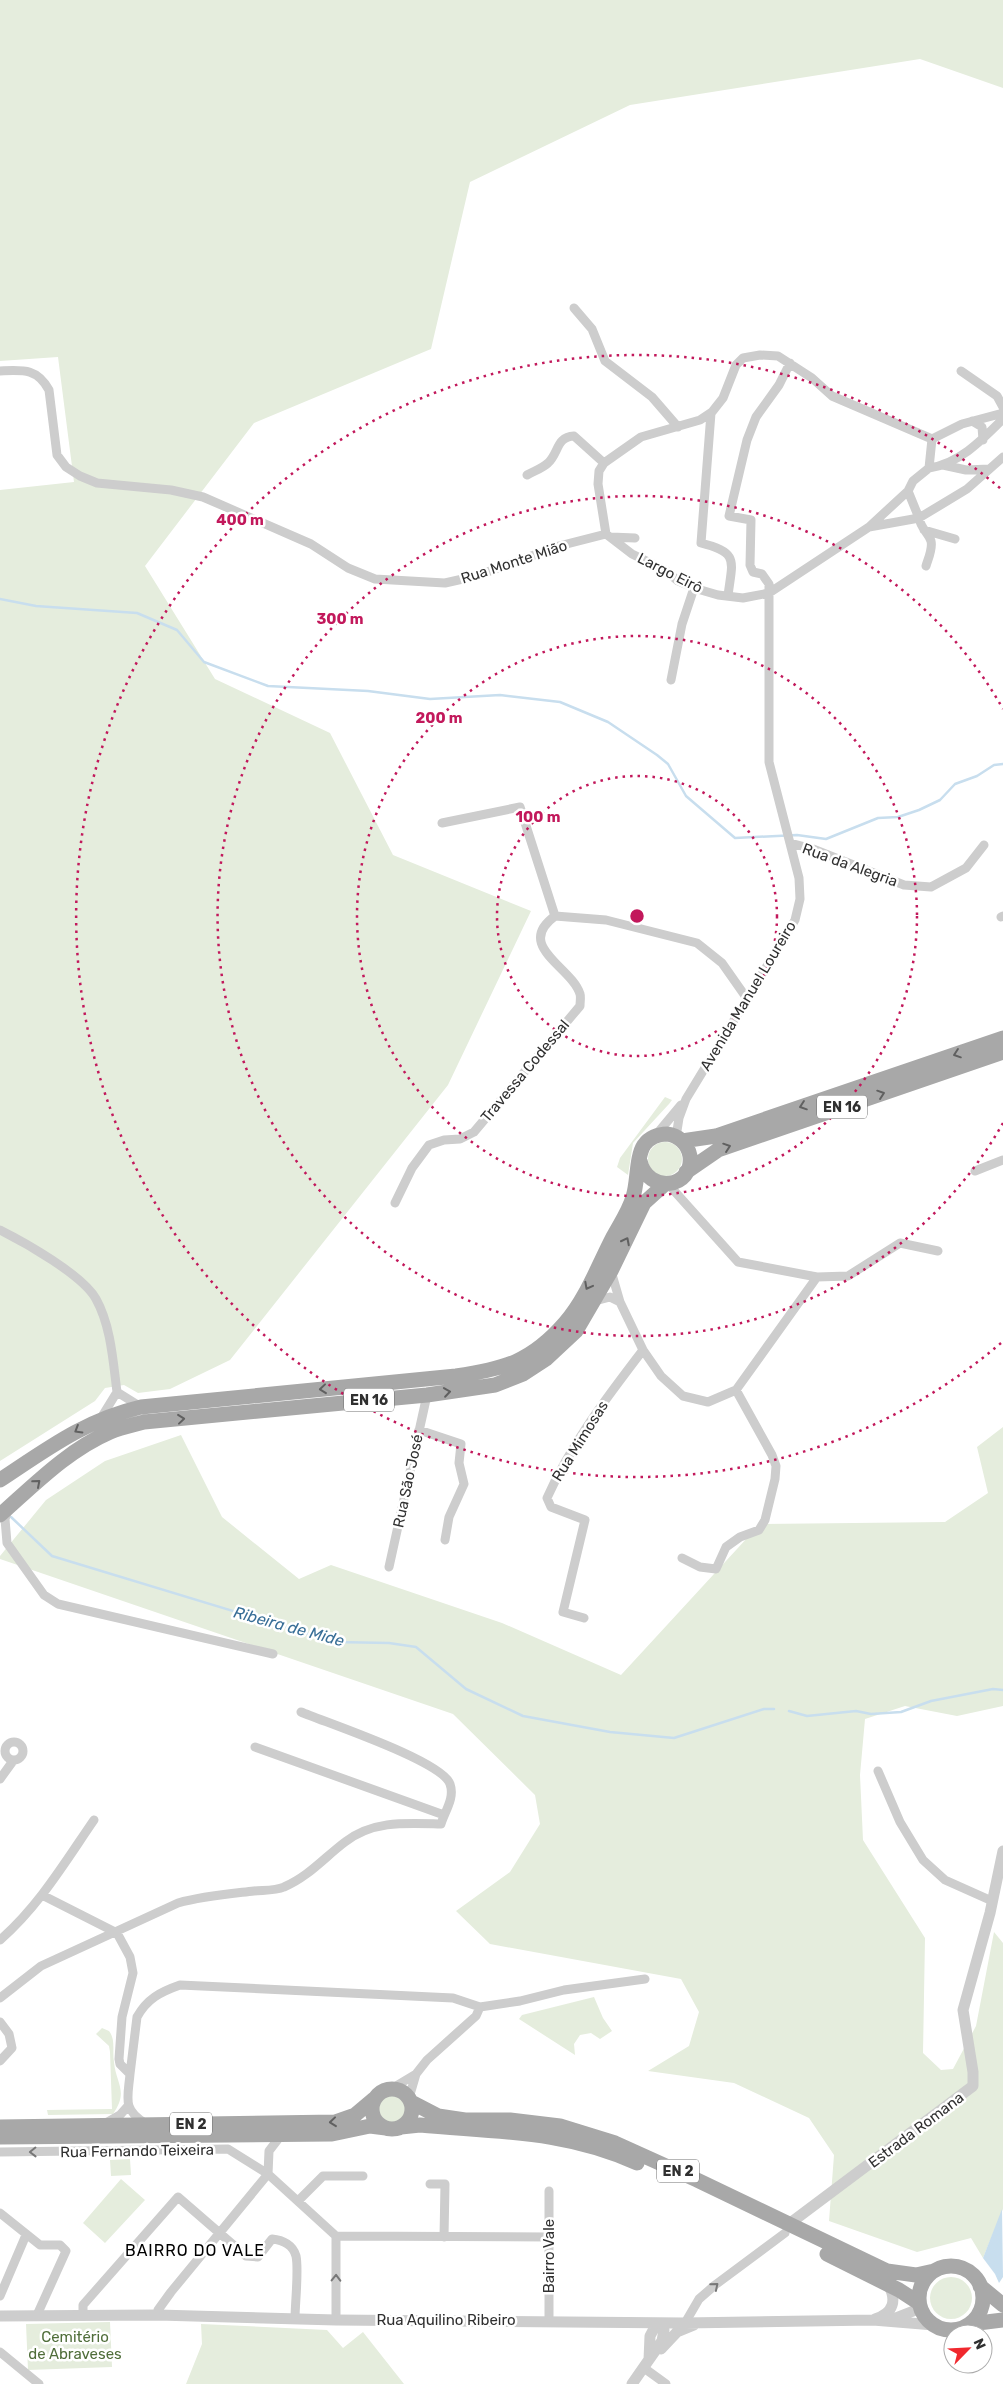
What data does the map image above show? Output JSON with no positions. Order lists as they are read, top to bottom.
{
  "streets": {
    "main road": ["EN 16", "EN 2"],
    "street": [
      "Rua Monte Mião",
      "Largo Eirô",
      "Rua da Alegria",
      "Avenida Manuel Loureiro",
      "Travessa Codessal",
      "Rua Mimosas",
      "Rua São José",
      "Estrada Romana",
      "Rua Fernando Teixeira",
      "Bairro Vale",
      "Rua Aquilino Ribeiro"
    ]
  },
  "crossings": [
    ["Rua Monte Mião", "Largo Eirô"],
    ["Largo Eirô", "Avenida Manuel Loureiro"],
    ["Rua da Alegria", "Avenida Manuel Loureiro"],
    ["Avenida Manuel Loureiro", "EN 16"],
    ["EN 16", "Rua São José"],
    ["EN 2", "Estrada Romana"],
    ["EN 2", "Rua Aquilino Ribeiro"],
    ["Bairro Vale", "Rua Aquilino Ribeiro"]
  ],
  "one_way": ["Rua Fernando Teixeira"],
  "districts": ["BAIRRO DO VALE"],
  "water": ["Ribeira de Mide"],
  "parks": ["Cemitério de Abraveses"],
  "north": "top right",
  "rings": [
    "400 m",
    "300 m",
    "200 m",
    "100 m"
  ]
}
